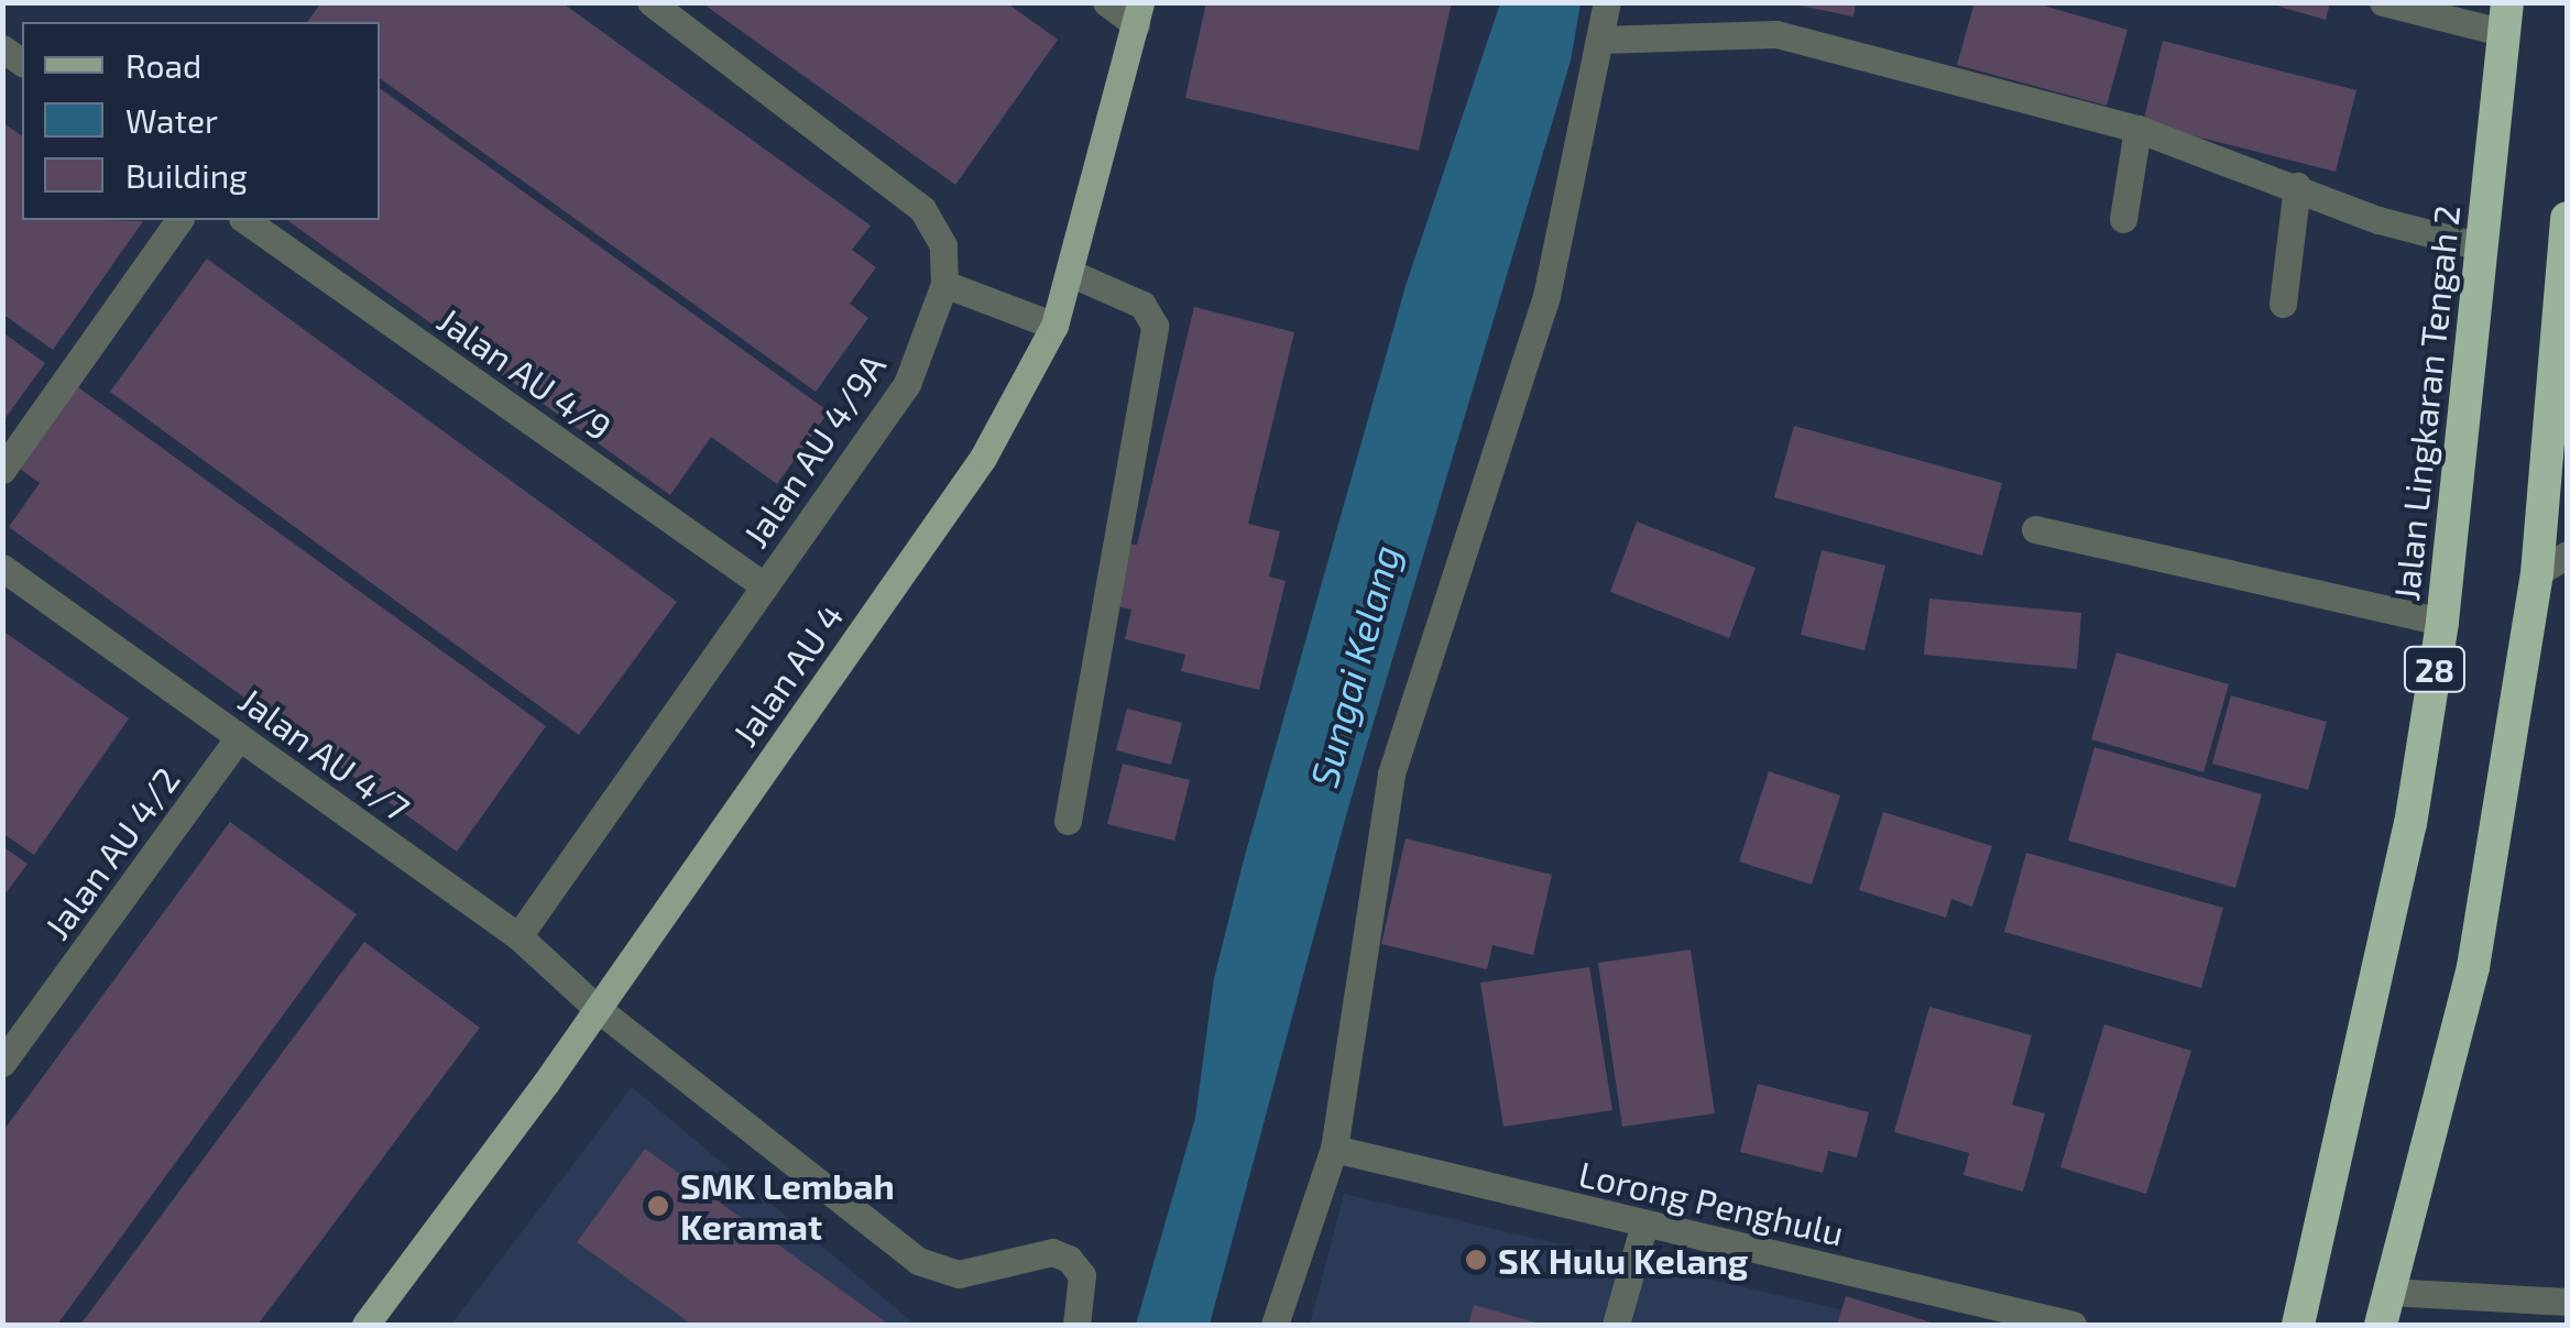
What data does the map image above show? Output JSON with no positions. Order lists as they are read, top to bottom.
{
  "streets": {
    "highway": ["Jalan Lingkaran Tengah 2", "28"],
    "main road": ["Jalan AU 4"],
    "street": [
      "Jalan AU 4/9",
      "Jalan AU 4/9A",
      "Jalan AU 4/7",
      "Jalan AU 4/2",
      "Lorong Penghulu"
    ]
  },
  "crossings": [
    ["Jalan AU 4/9", "Jalan AU 4/9A"],
    ["Jalan AU 4/9A", "Jalan AU 4/7"],
    ["Jalan AU 4", "Jalan AU 4/7"],
    ["Jalan AU 4/7", "Jalan AU 4/2"]
  ],
  "water": ["Sungai Kelang"],
  "places": ["SMK Lembah Keramat", "SK Hulu Kelang"],
  "legend": ["Road", "Water", "Building"]
}
